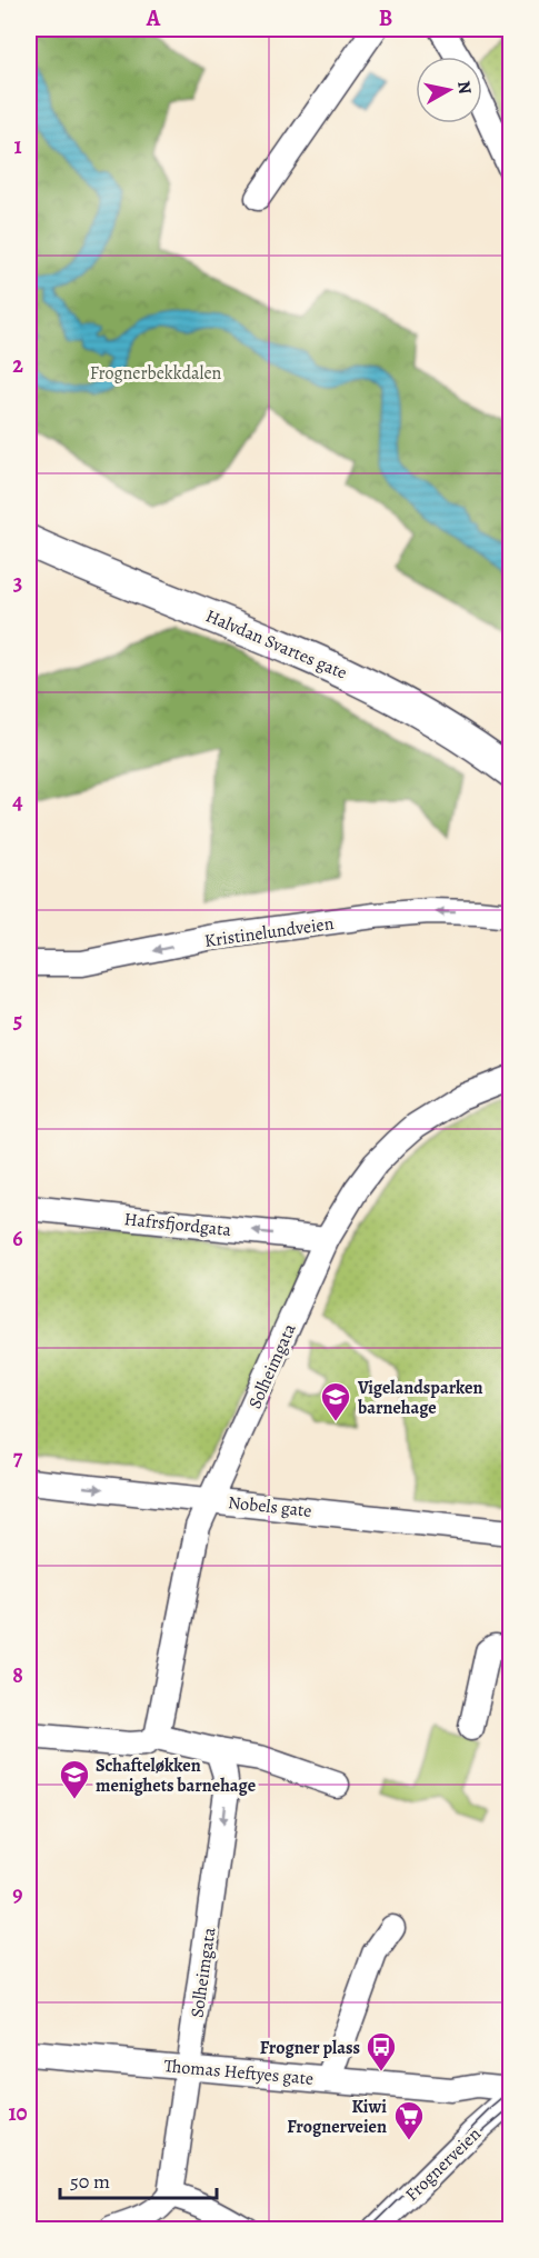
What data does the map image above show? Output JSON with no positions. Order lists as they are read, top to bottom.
{
  "streets": {
    "main road": ["Halvdan Svartes gate"],
    "street": [
      "Kristinelundveien",
      "Hafrsfjordgata",
      "Solheimgata",
      "Nobels gate",
      "Thomas Heftyes gate",
      "Frognerveien"
    ]
  },
  "crossings": [
    ["Hafrsfjordgata", "Solheimgata"],
    ["Solheimgata", "Nobels gate"],
    ["Solheimgata", "Thomas Heftyes gate"],
    ["Thomas Heftyes gate", "Frognerveien"]
  ],
  "one_way": ["Kristinelundveien", "Hafrsfjordgata", "Nobels gate"],
  "parks": ["Frognerbekkdalen"],
  "places": {
    "school or university": ["Vigelandsparken barnehage", "Schafteløkken menighets barnehage"],
    "bus stop": ["Frogner plass"],
    "supermarket": ["Kiwi Frognerveien"]
  },
  "scale_bar": "50 m",
  "north": "right",
  "grid": {
    "columns": ["A", "B"],
    "rows": [
      "1",
      "2",
      "3",
      "4",
      "5",
      "6",
      "7",
      "8",
      "9",
      "10"
    ]
  }
}
